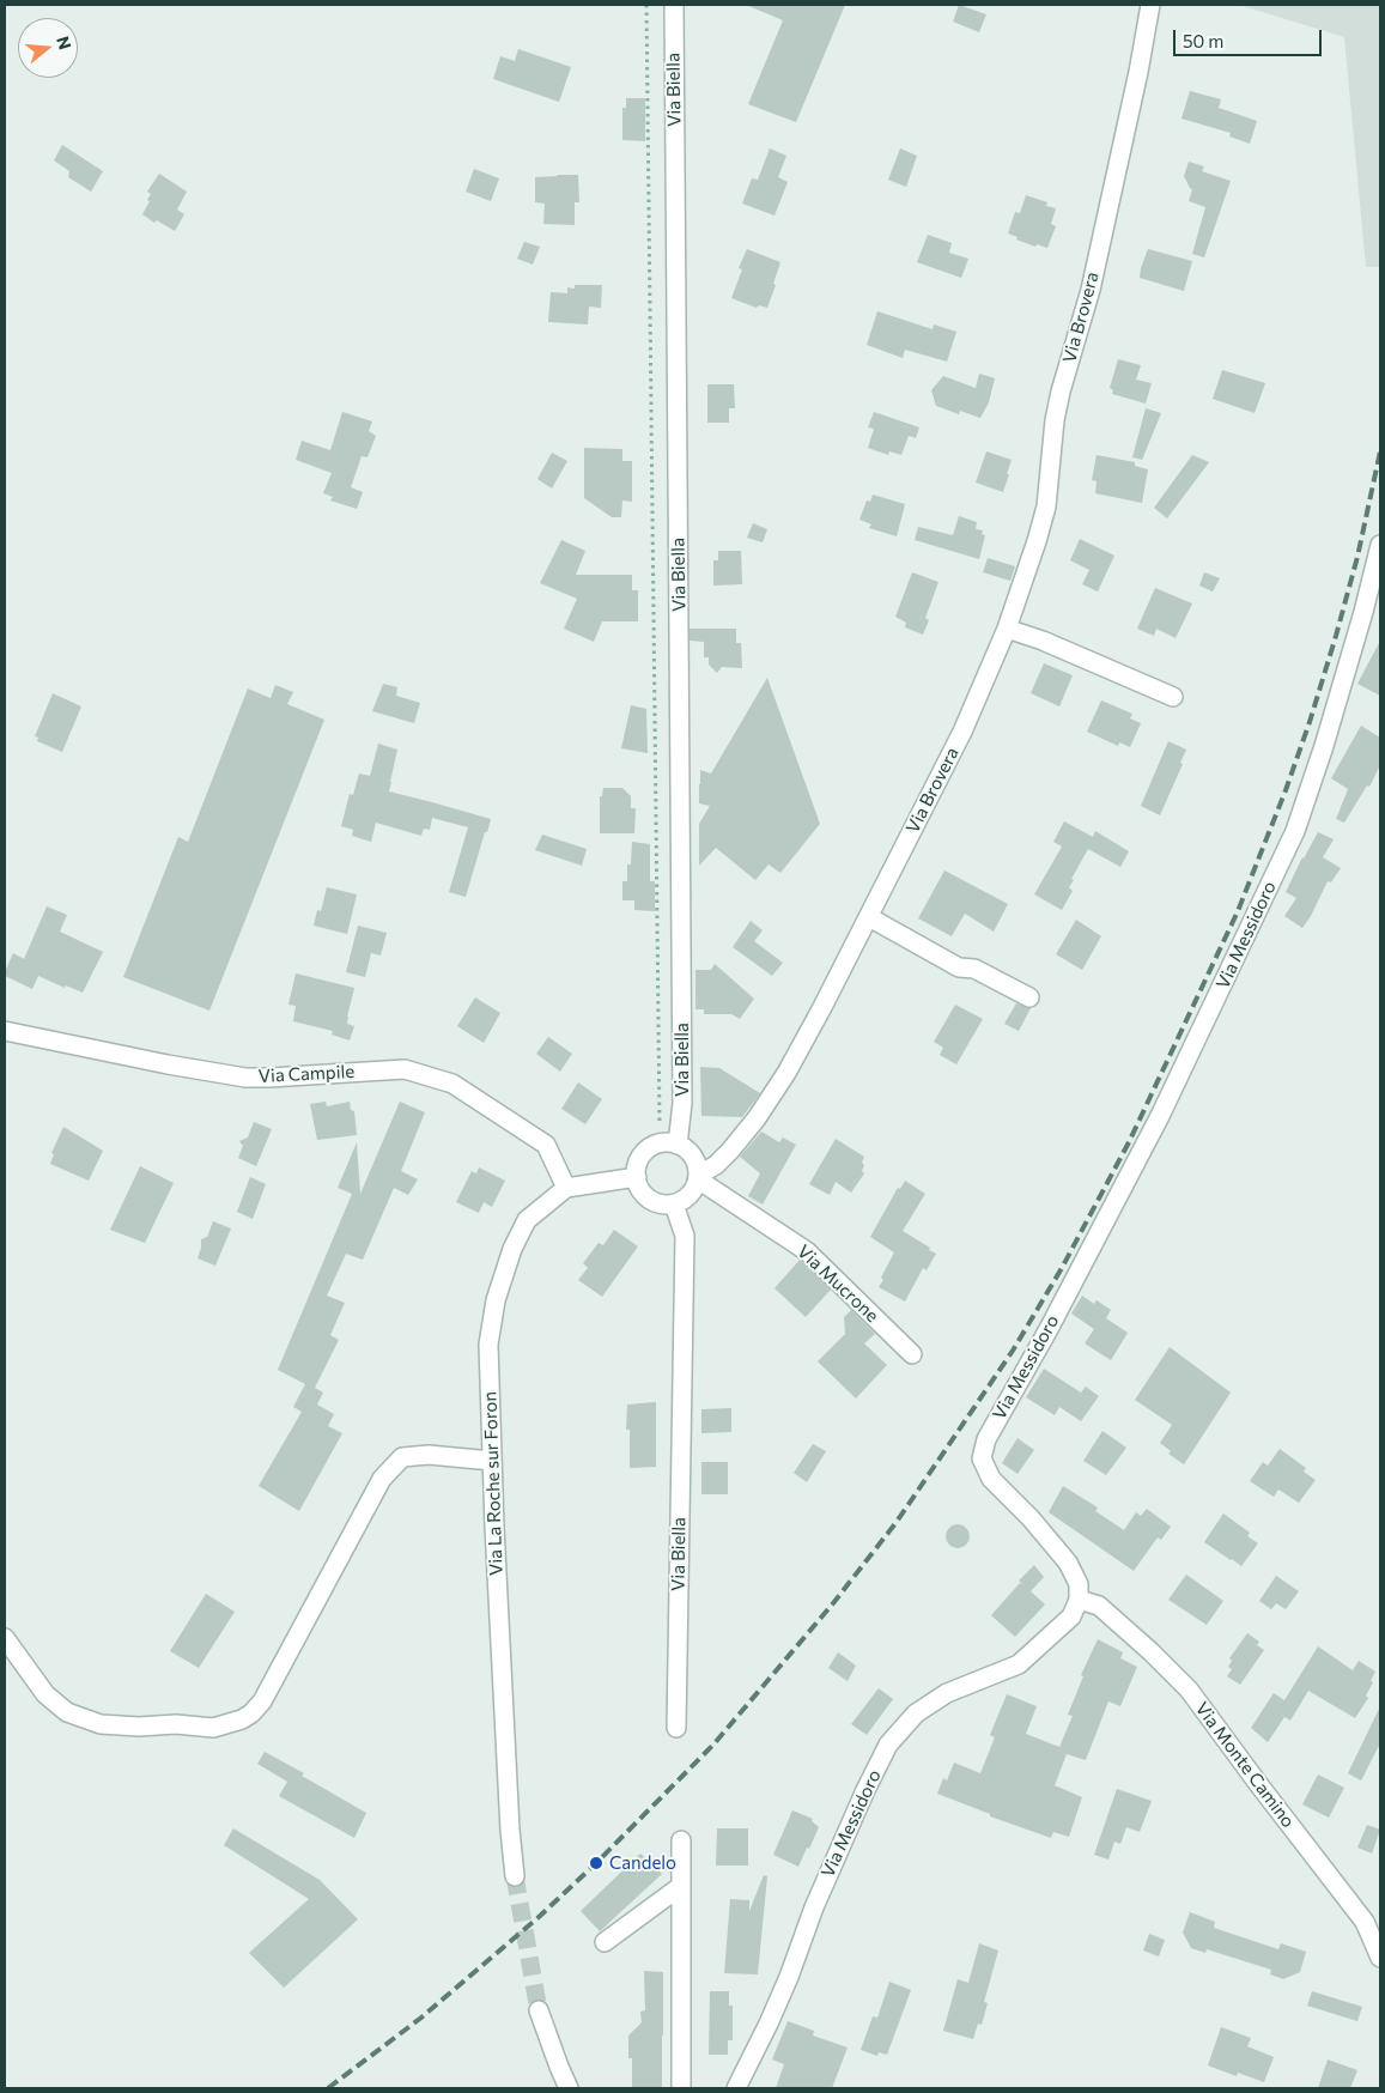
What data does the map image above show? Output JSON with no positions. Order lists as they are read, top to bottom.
{
  "streets": {
    "street": [
      "Via Biella",
      "Via Brovera",
      "Via Messidoro",
      "Via Campile",
      "Via Mucrone",
      "Via La Roche sur Foron",
      "Via Monte Camino"
    ]
  },
  "crossings": [
    ["Via Biella", "Via Brovera"],
    ["Via Biella", "Via Mucrone"],
    ["Via Brovera", "Via Mucrone"],
    ["Via Messidoro", "Via Monte Camino"],
    ["Via Campile", "Via La Roche sur Foron"]
  ],
  "places": ["Candelo"],
  "scale_bar": "50 m",
  "north": "right"
}
